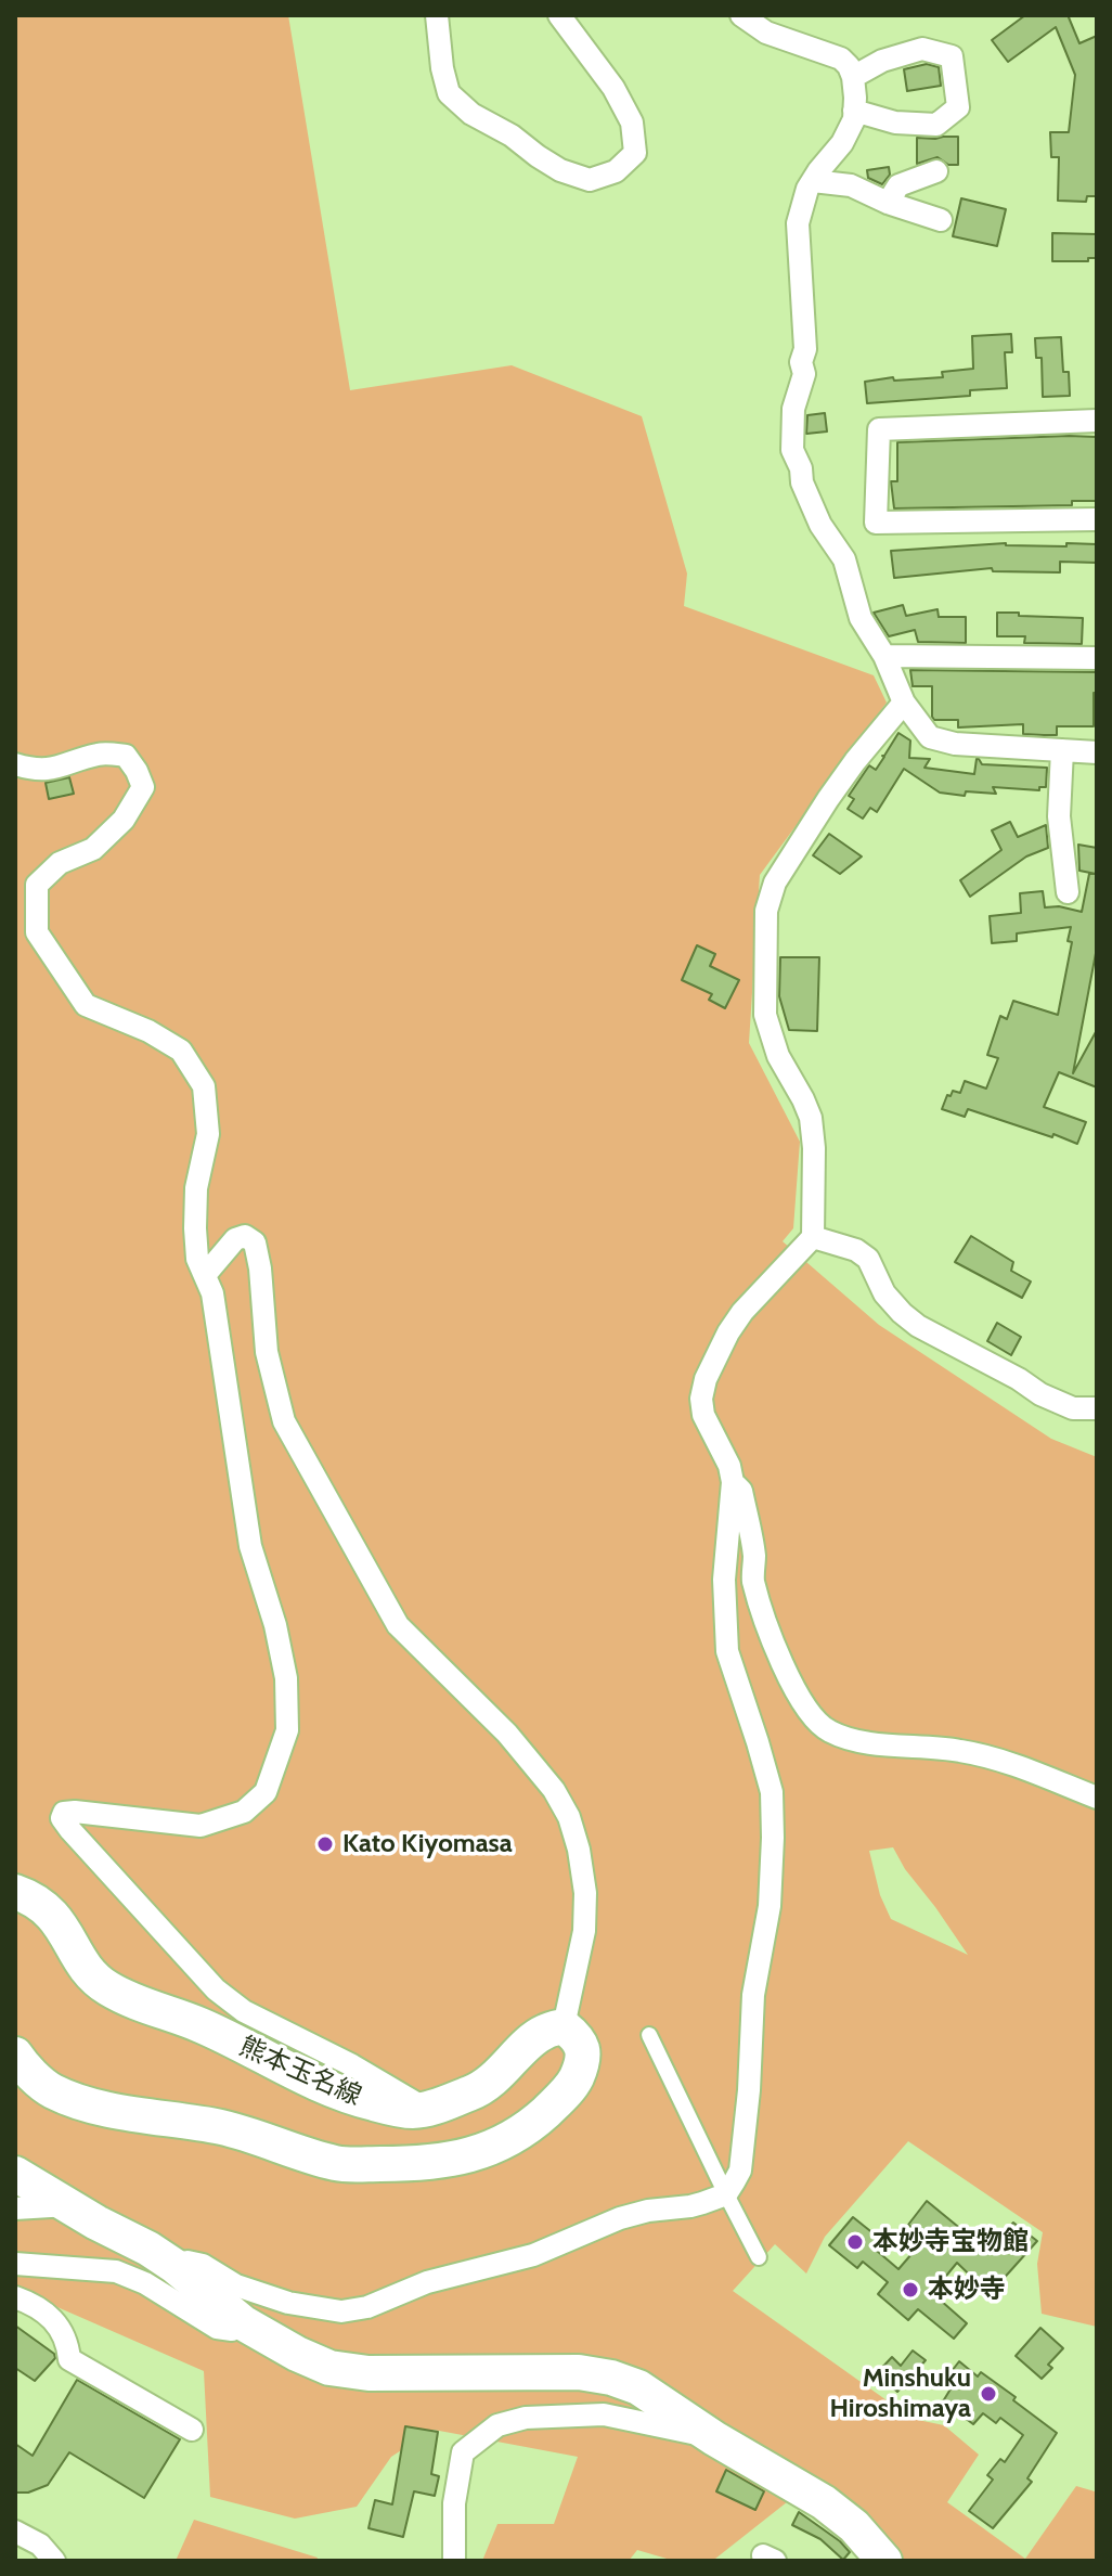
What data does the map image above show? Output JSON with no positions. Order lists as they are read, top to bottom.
{
  "streets": {
    "main road": ["熊本玉名線"]
  },
  "places": [
    "Kato Kiyomasa",
    "本妙寺宝物館",
    "本妙寺",
    "Minshuku Hiroshimaya"
  ]
}
